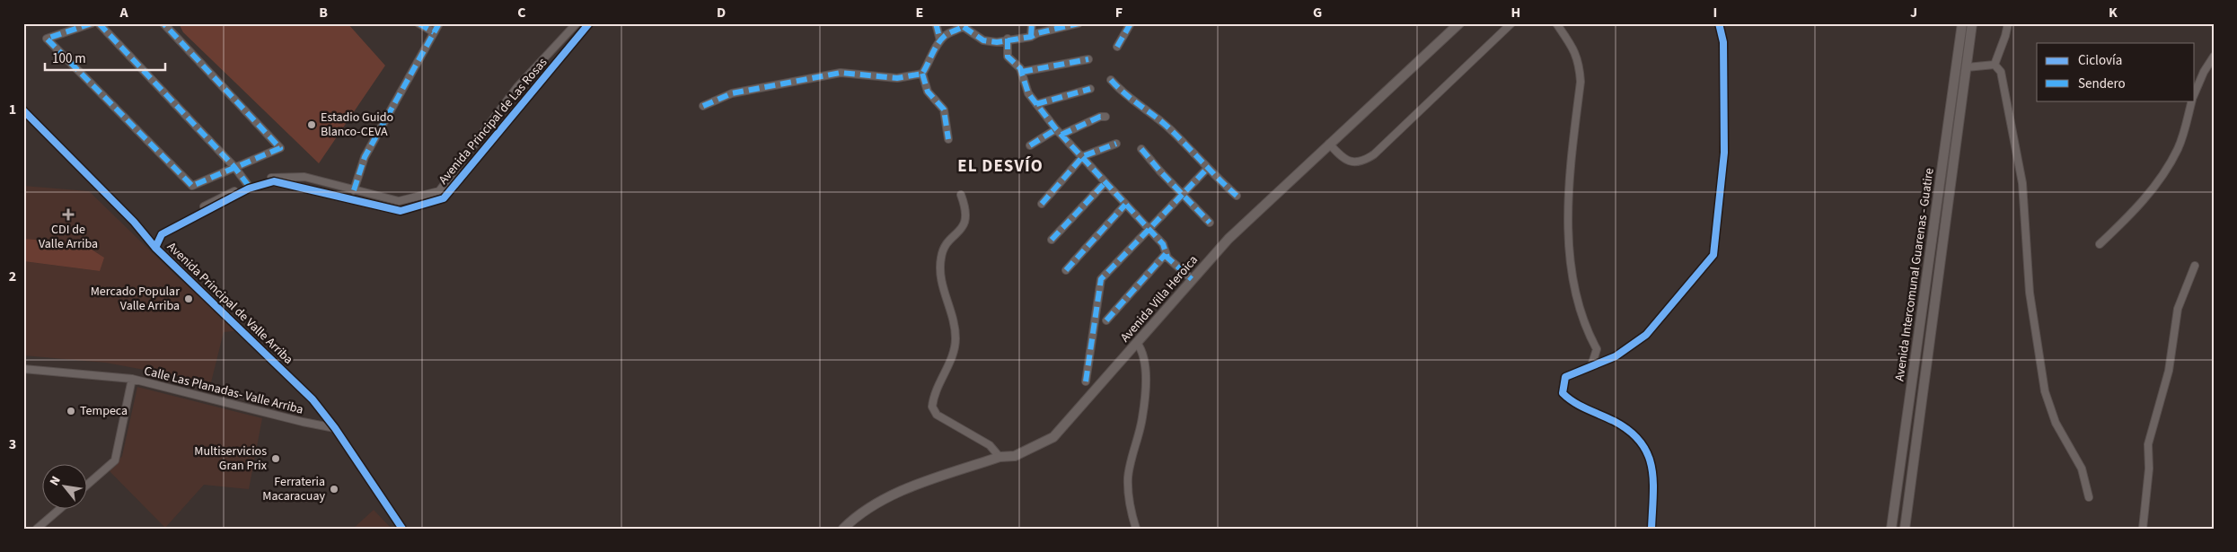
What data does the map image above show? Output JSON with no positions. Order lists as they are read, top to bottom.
{
  "streets": {
    "main road": ["Avenida Intercomunal Guarenas - Guatire", "Avenida Villa Heroica"],
    "street": ["Avenida Principal de Las Rosas", "Avenida Principal de Valle Arriba", "Calle Las Planadas- Valle Arriba"]
  },
  "crossings": [
    ["Avenida Principal de Las Rosas", "Avenida Principal de Valle Arriba"],
    ["Avenida Principal de Valle Arriba", "Calle Las Planadas- Valle Arriba"]
  ],
  "districts": ["EL DESVÍO"],
  "places": {
    "other": [
      "Estadio Guido Blanco-CEVA",
      "Mercado Popular Valle Arriba",
      "Tempeca",
      "Multiservicios Gran Prix",
      "Ferrateria Macaracuay"
    ],
    "health": ["CDI de Valle Arriba"]
  },
  "legend": ["Ciclovía", "Sendero"],
  "scale_bar": "100 m",
  "north": "top left",
  "grid": {
    "columns": [
      "A",
      "B",
      "C",
      "D",
      "E",
      "F",
      "G",
      "H",
      "I",
      "J",
      "K"
    ],
    "rows": ["1", "2", "3"]
  }
}
